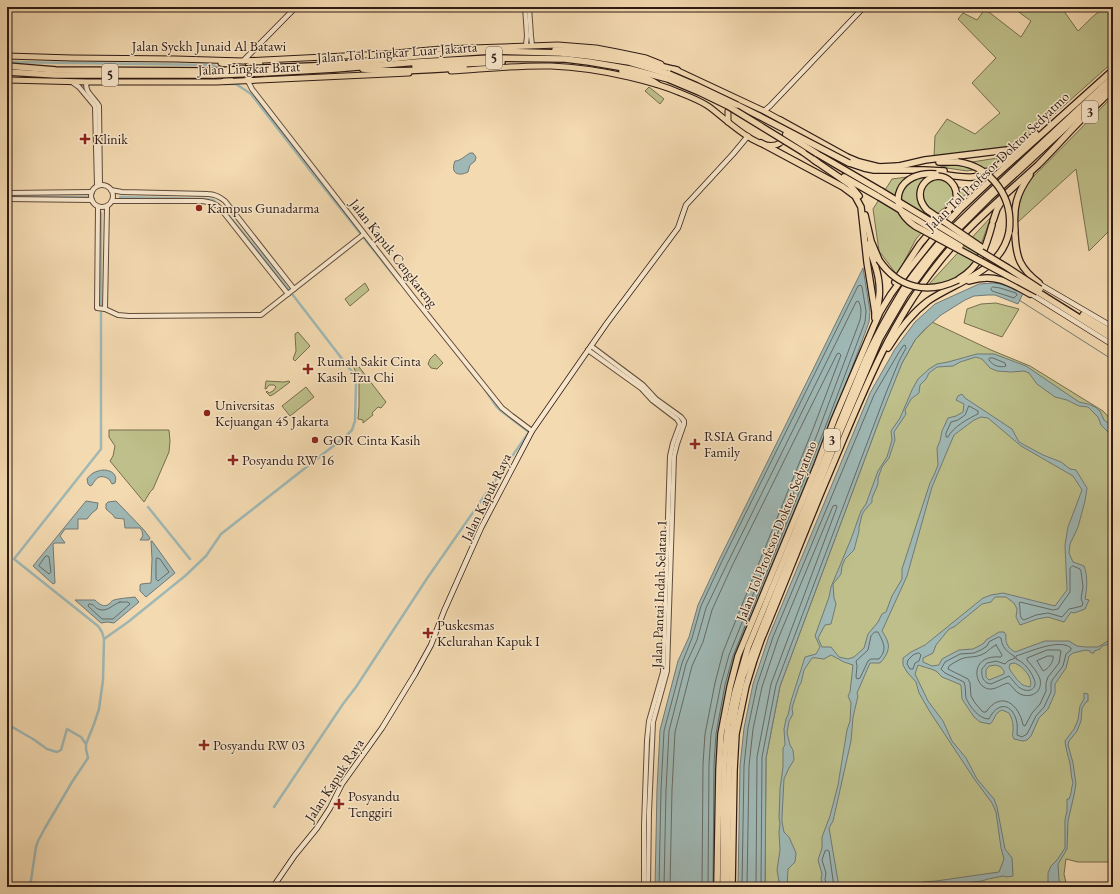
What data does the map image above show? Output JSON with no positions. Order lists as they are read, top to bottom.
{
  "streets": {
    "highway": [
      "Jalan Tol Lingkar Luar Jakarta",
      "5",
      "3",
      "Jalan Tol Profesor Doktor Sedyatmo"
    ],
    "main road": ["Jalan Syekh Junaid Al Batawi", "Jalan Lingkar Barat", "Jalan Kapuk Raya"],
    "street": ["Jalan Kapuk Cengkareng", "Jalan Pantai Indah Selatan 1"]
  },
  "crossings": [
    ["Jalan Lingkar Barat", "Jalan Kapuk Cengkareng"],
    ["Jalan Lingkar Barat", "Jalan Kapuk Raya"],
    ["Jalan Kapuk Cengkareng", "Jalan Kapuk Raya"],
    ["Jalan Kapuk Raya", "Jalan Pantai Indah Selatan 1"]
  ],
  "places": {
    "health": [
      "Klinik",
      "Rumah Sakit Cinta Kasih Tzu Chi",
      "RSIA Grand Family",
      "Posyandu RW 16",
      "Puskesmas Kelurahan Kapuk I",
      "Posyandu RW 03",
      "Posyandu Tenggiri"
    ],
    "other": ["Kampus Gunadarma", "Universitas Kejuangan 45 Jakarta", "GOR Cinta Kasih"]
  }
}
